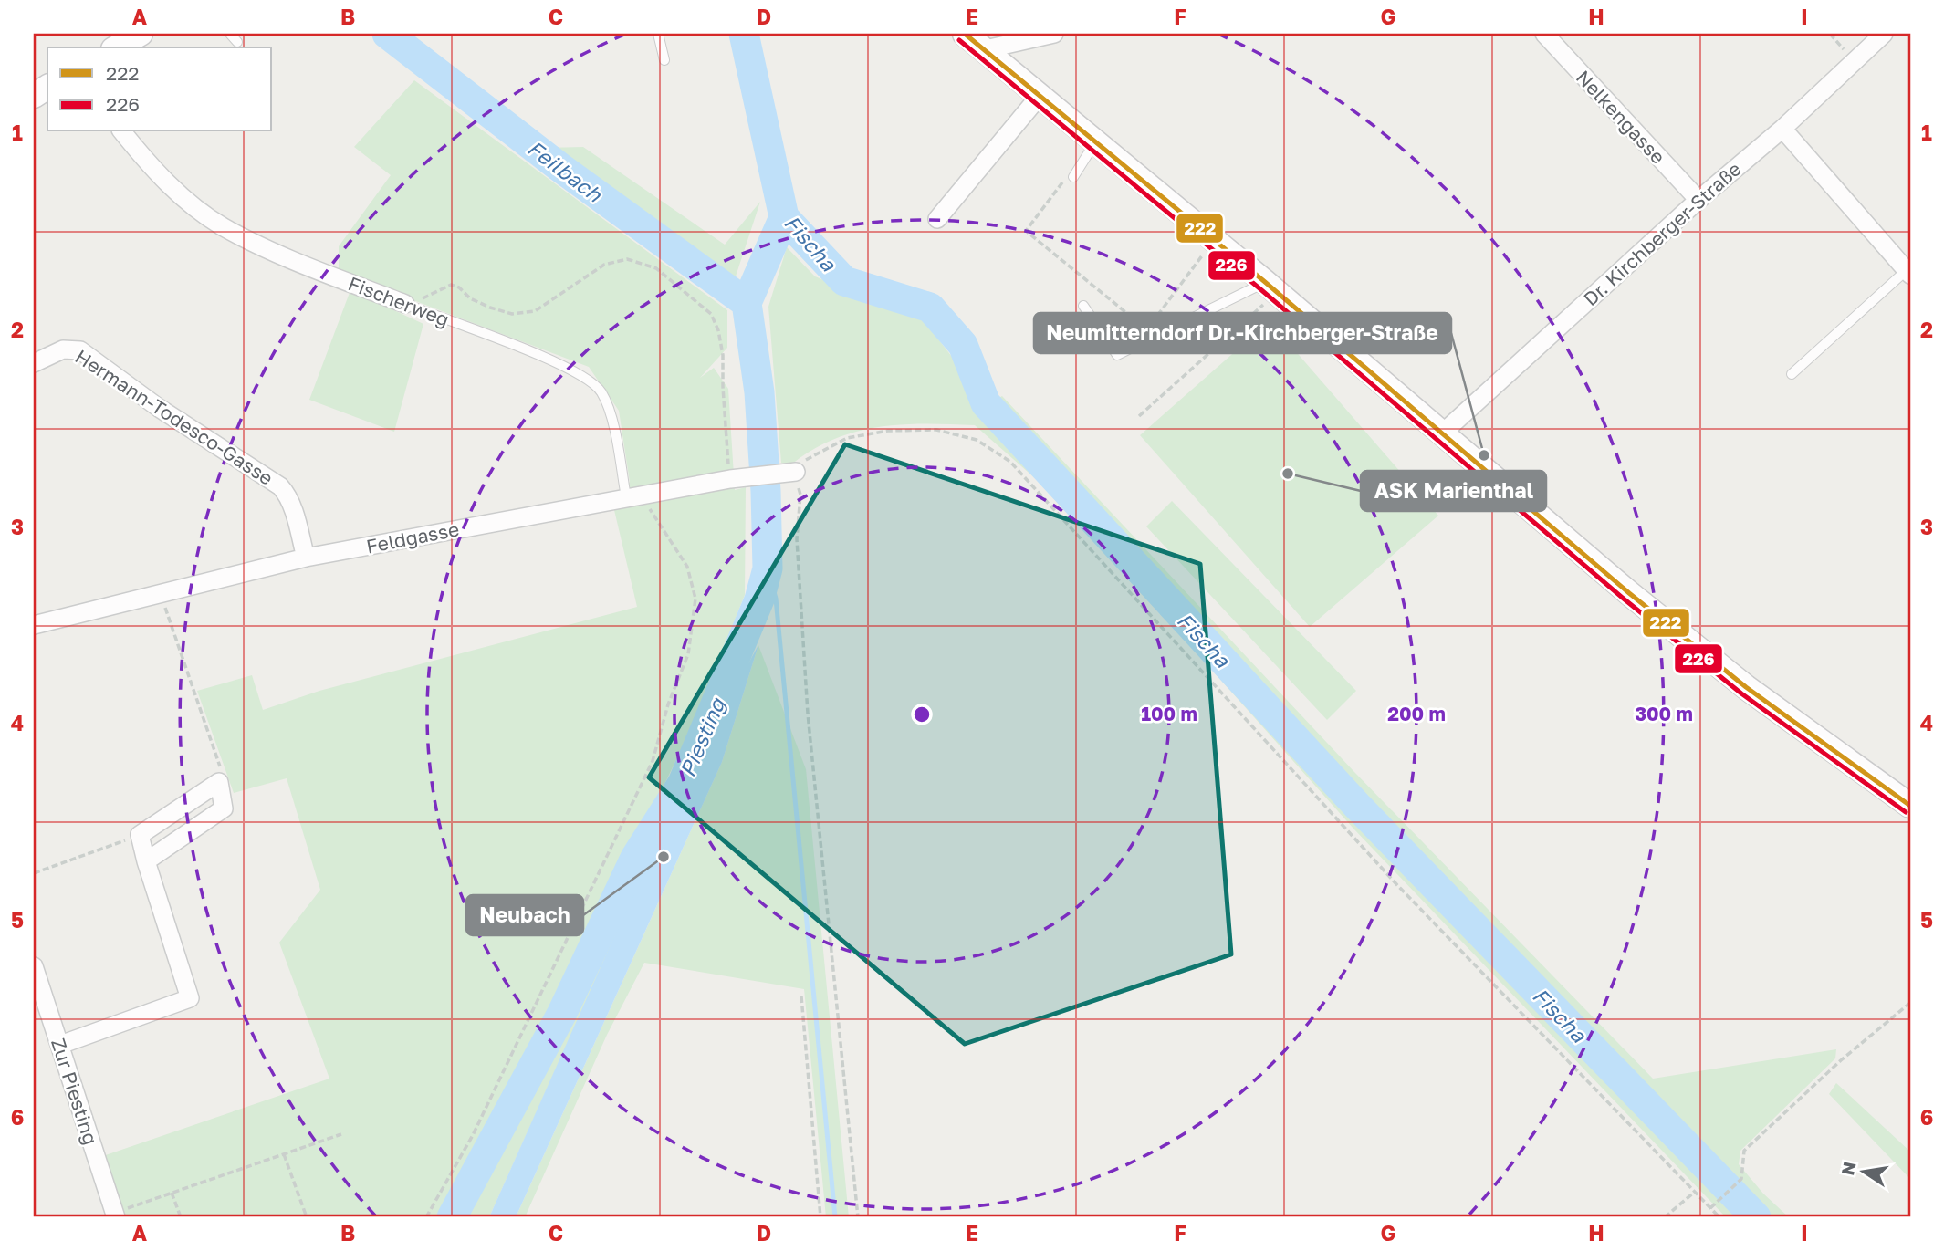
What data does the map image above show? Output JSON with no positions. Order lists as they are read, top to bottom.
{
  "streets": {
    "street": [
      "Nelkengasse",
      "Dr. Kirchberger-Straße",
      "Fischerweg",
      "Hermann-Todesco-Gasse",
      "Feldgasse",
      "Zur Piesting"
    ]
  },
  "crossings": [
    ["Nelkengasse", "Dr. Kirchberger-Straße"],
    ["Fischerweg", "Feldgasse"],
    ["Hermann-Todesco-Gasse", "Feldgasse"]
  ],
  "water": ["Feilbach", "Fischa", "Piesting"],
  "places": ["Neumitterndorf Dr.-Kirchberger-Straße", "ASK Marienthal", "Neubach"],
  "lines": ["transit line 222", "transit line 226"],
  "legend": ["222", "226"],
  "north": "left",
  "grid": {
    "columns": [
      "A",
      "B",
      "C",
      "D",
      "E",
      "F",
      "G",
      "H",
      "I"
    ],
    "rows": [
      "1",
      "2",
      "3",
      "4",
      "5",
      "6"
    ]
  },
  "rings": ["100 m", "200 m", "300 m"]
}
